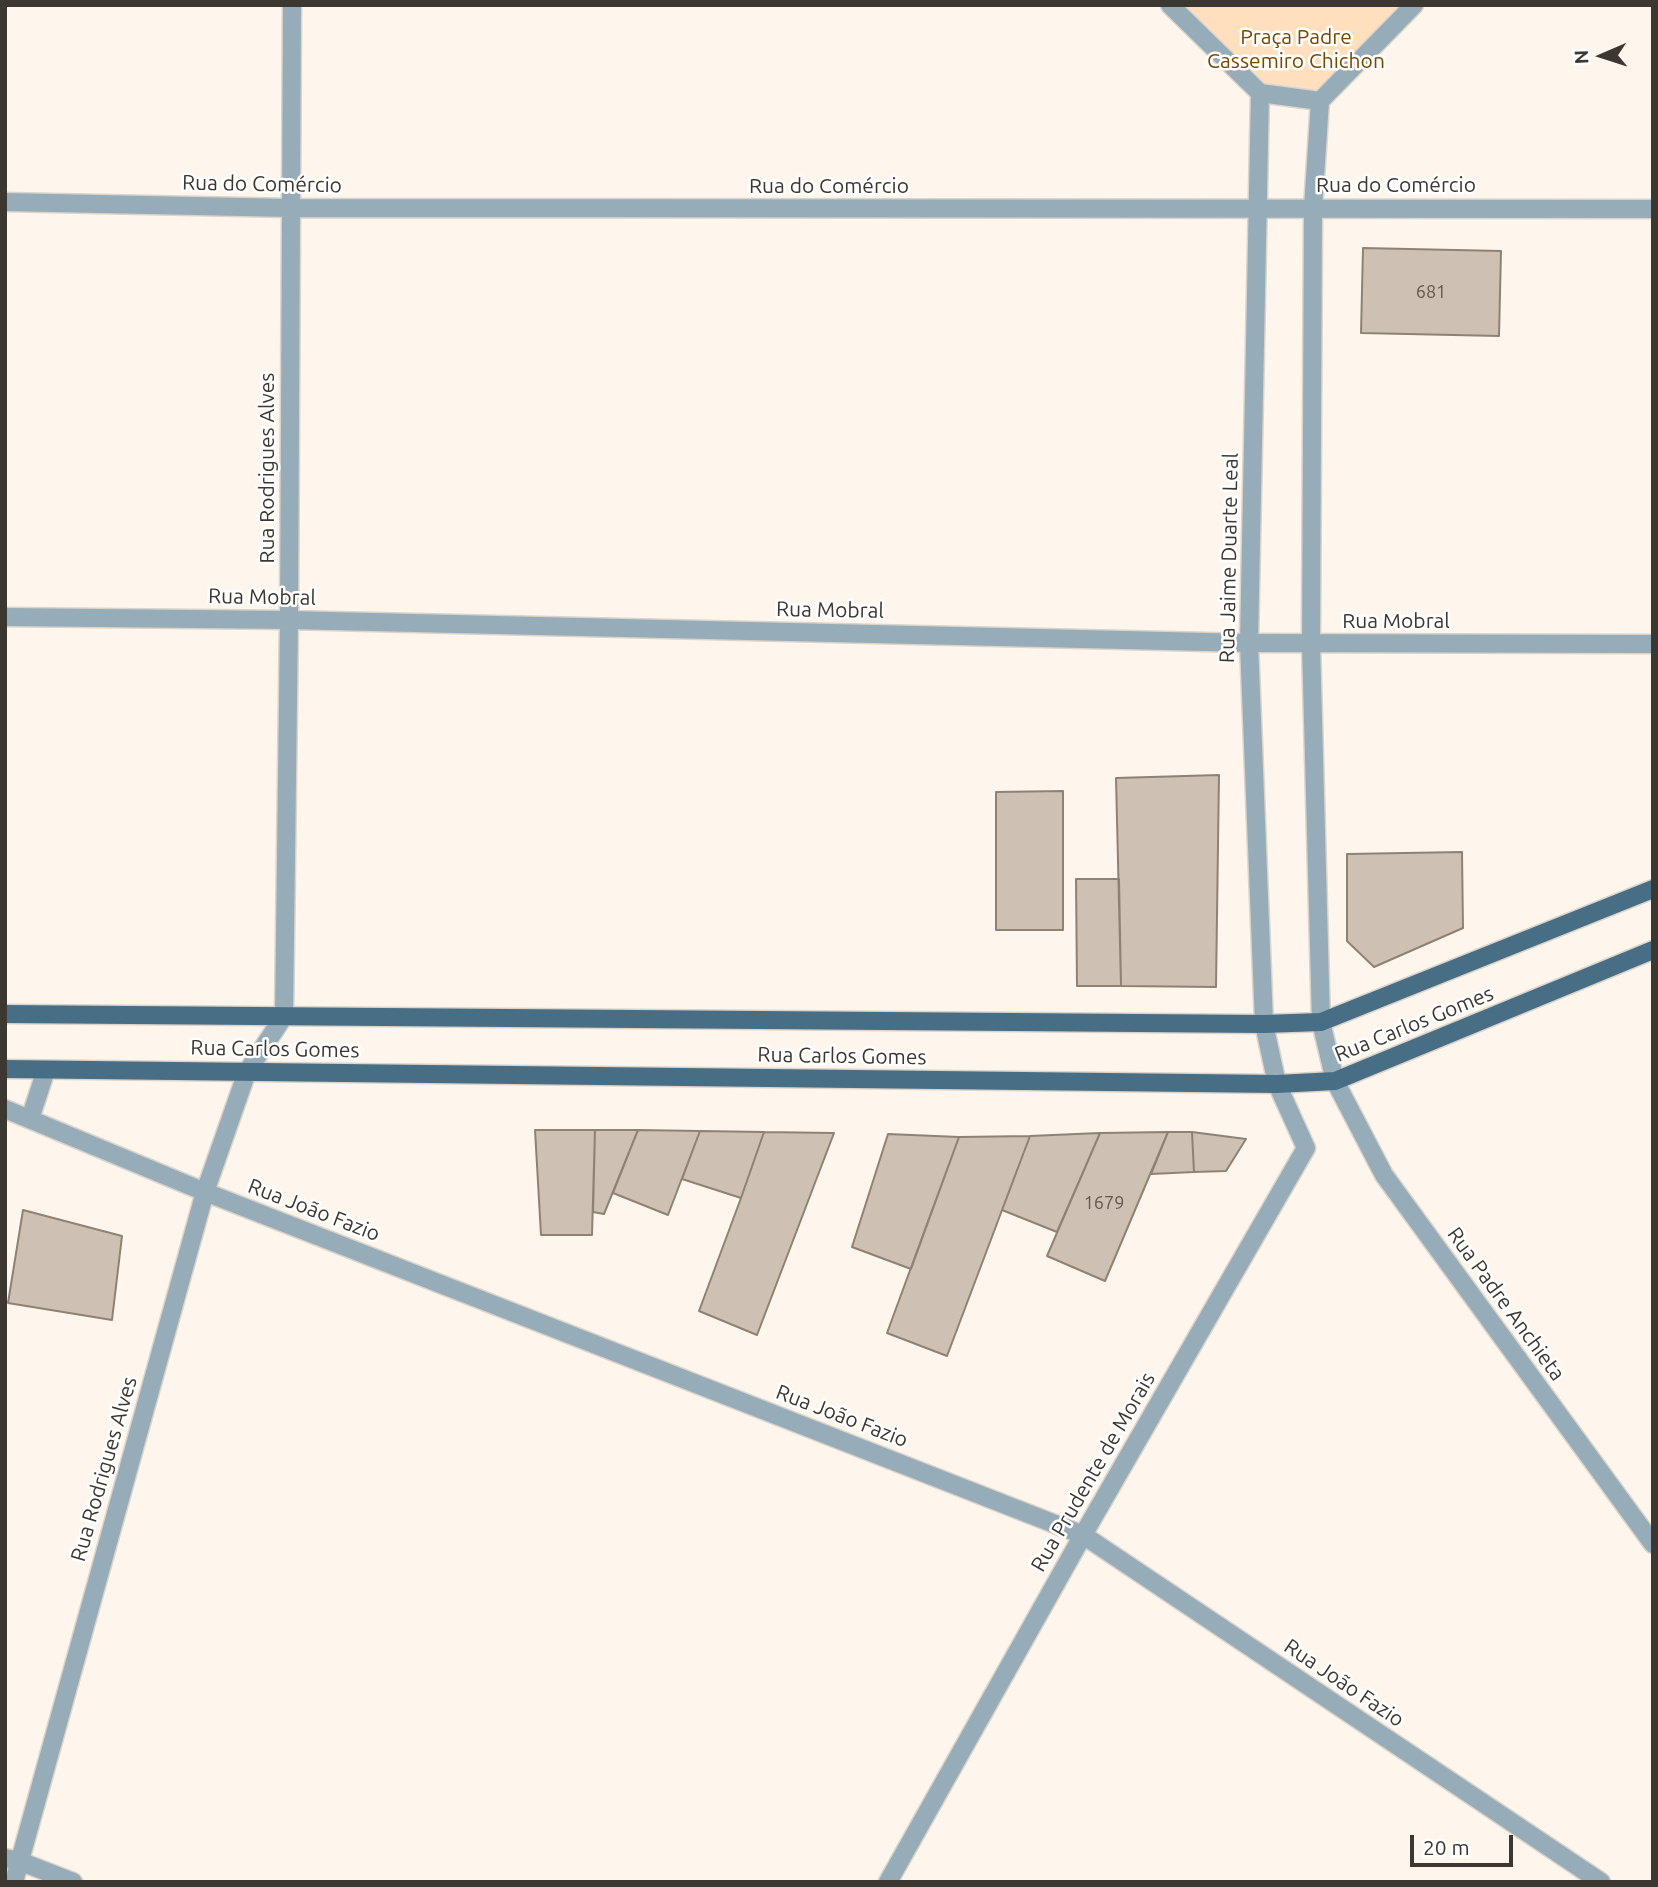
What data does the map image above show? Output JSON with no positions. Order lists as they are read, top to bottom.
{
  "streets": {
    "main road": ["Rua Carlos Gomes"],
    "street": [
      "Rua do Comércio",
      "Rua Rodrigues Alves",
      "Rua Jaime Duarte Leal",
      "Rua Mobral",
      "Rua João Fazio",
      "Rua Padre Anchieta",
      "Rua Prudente de Morais"
    ]
  },
  "crossings": [
    ["Rua do Comércio", "Rua Rodrigues Alves"],
    ["Rua do Comércio", "Rua Jaime Duarte Leal"],
    ["Rua Rodrigues Alves", "Rua Mobral"],
    ["Rua Rodrigues Alves", "Rua Carlos Gomes"],
    ["Rua Rodrigues Alves", "Rua João Fazio"],
    ["Rua Jaime Duarte Leal", "Rua Mobral"],
    ["Rua Jaime Duarte Leal", "Rua Carlos Gomes"],
    ["Rua Jaime Duarte Leal", "Rua Prudente de Morais"],
    ["Rua Carlos Gomes", "Rua Padre Anchieta"],
    ["Rua Carlos Gomes", "Rua Prudente de Morais"],
    ["Rua João Fazio", "Rua Prudente de Morais"]
  ],
  "parks": ["Praça Padre Cassemiro Chichon"],
  "house_numbers": ["681", "1679"],
  "scale_bar": "20 m",
  "north": "left"
}
